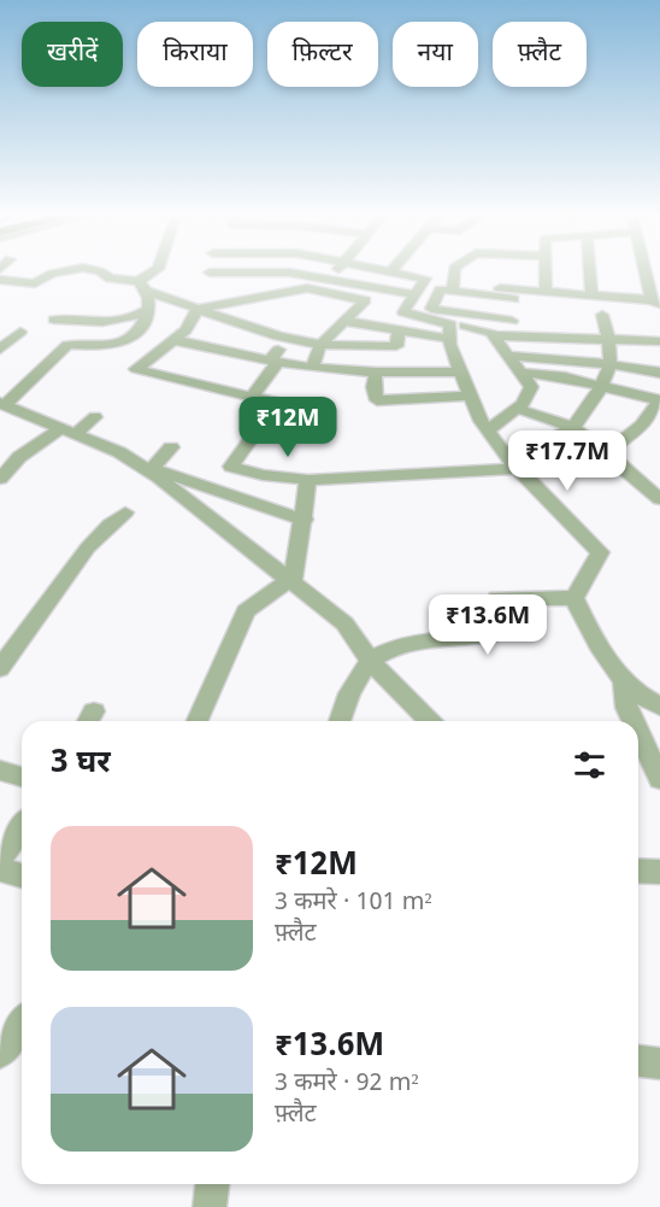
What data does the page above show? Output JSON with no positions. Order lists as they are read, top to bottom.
{
  "page": {
    "chip": [
      "खरीदें",
      "किराया",
      "फ़िल्टर",
      "नया",
      "फ़्लैट"
    ],
    "price": ["₹12M", "₹17.7M", "₹13.6M"],
    "heading": "3 घर",
    "list": [
      {
        "name": "₹12M",
        "note": "3 कमरे · 101 m² · फ़्लैट"
      },
      {
        "name": "₹13.6M",
        "note": "3 कमरे · 92 m² · फ़्लैट"
      }
    ]
  }
}
